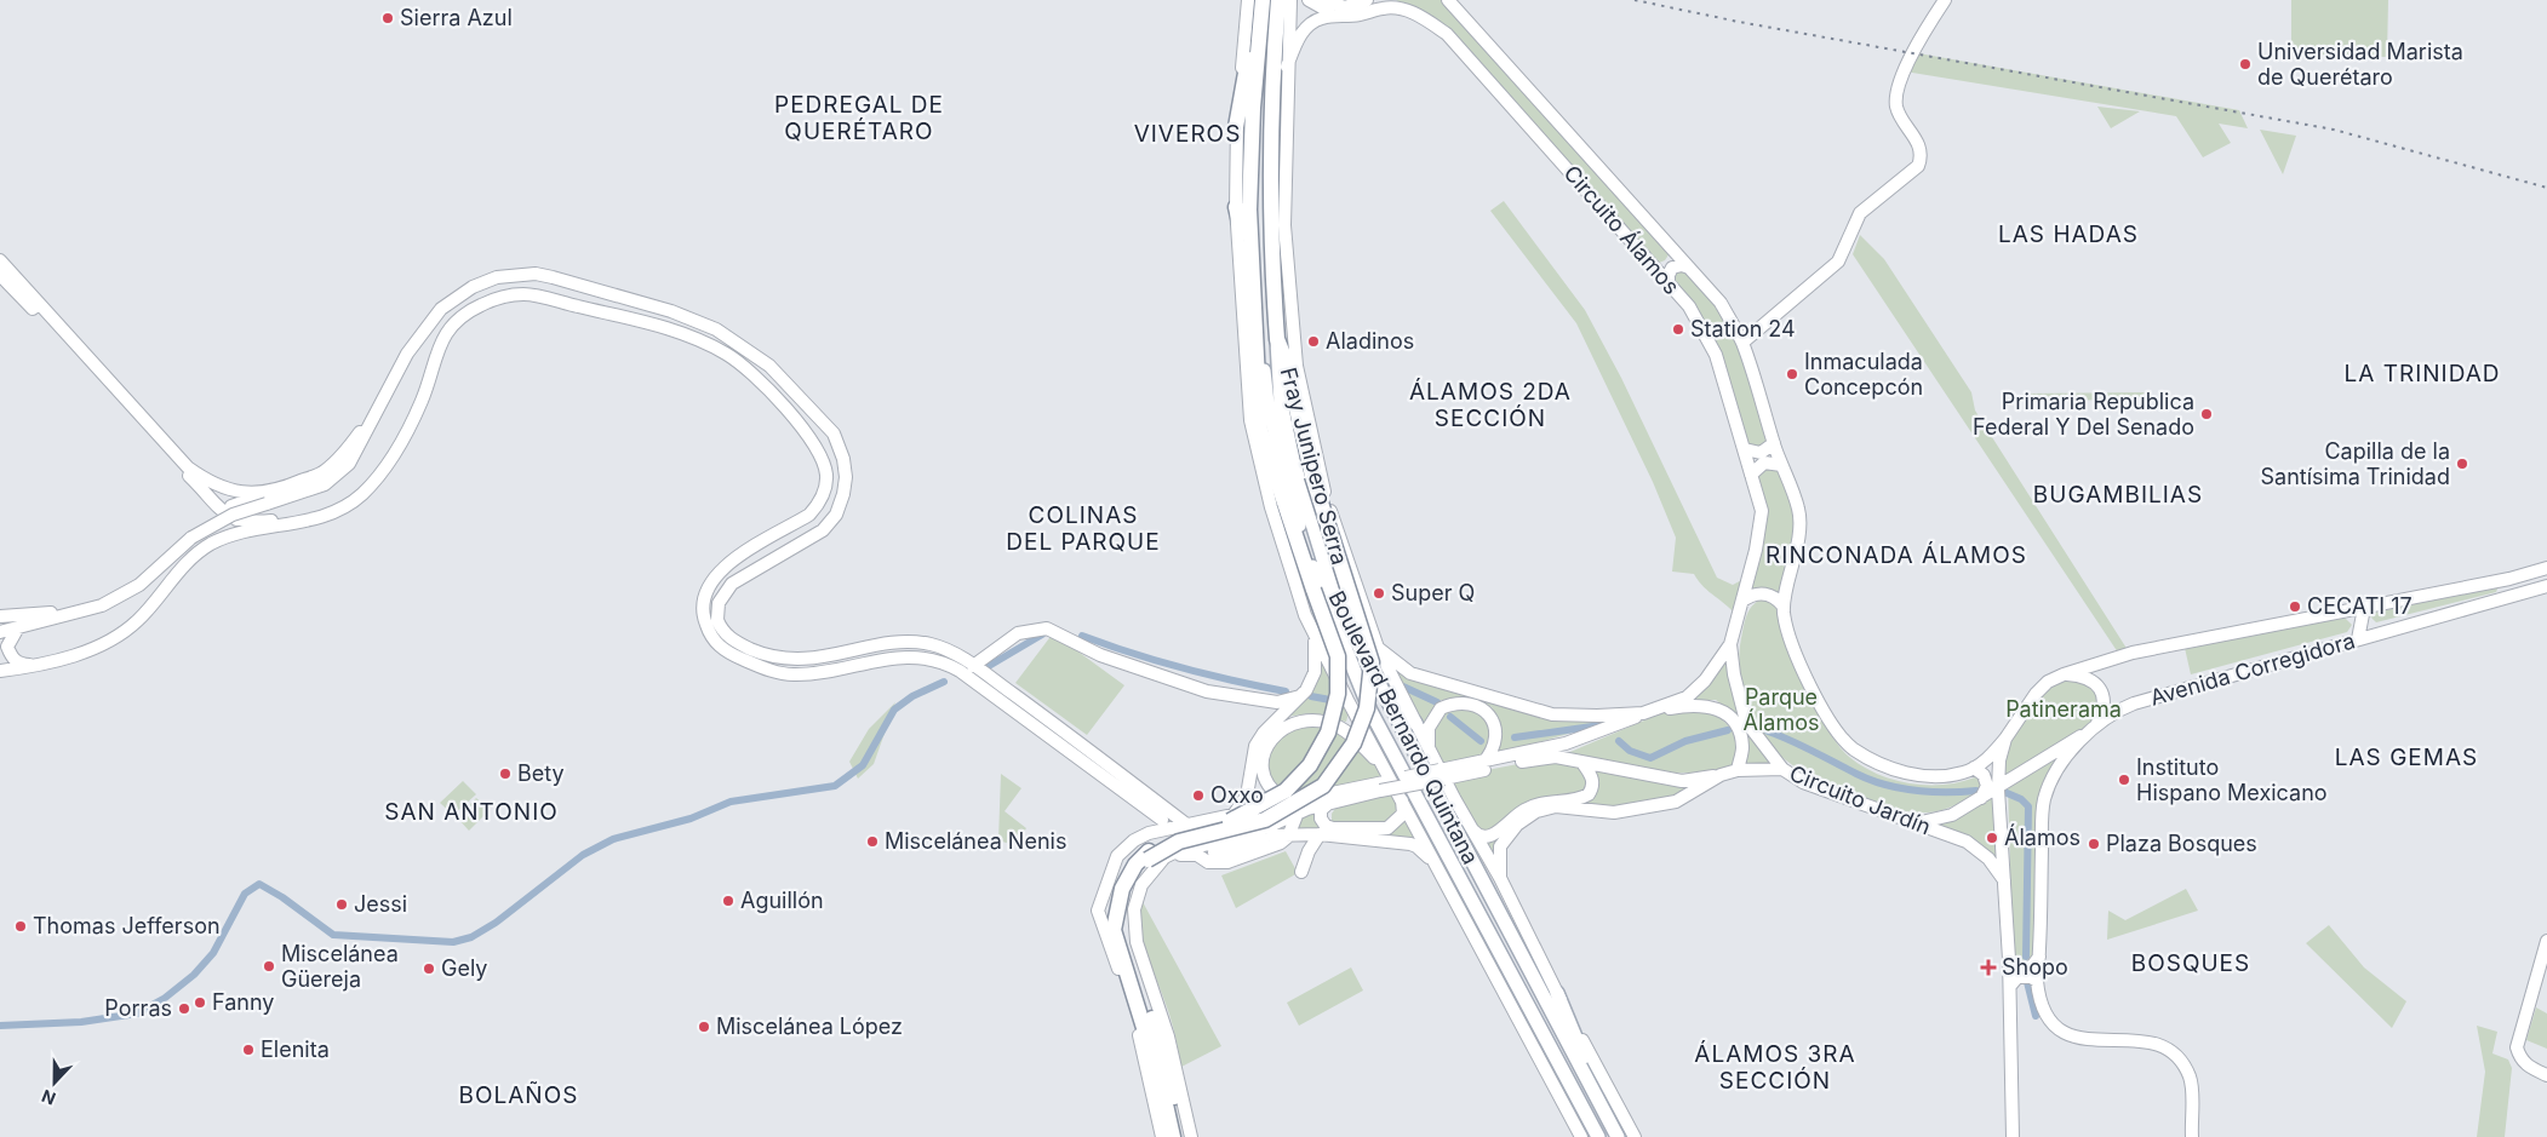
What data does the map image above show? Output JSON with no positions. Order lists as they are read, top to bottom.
{
  "streets": {
    "highway": ["Fray Junipero Serra", "Boulevard Bernardo Quintana"],
    "street": ["Circuito Álamos", "Avenida Corregidora", "Circuito Jardín"]
  },
  "crossings": [
    ["Circuito Álamos", "Boulevard Bernardo Quintana"],
    ["Fray Junipero Serra", "Boulevard Bernardo Quintana"],
    ["Avenida Corregidora", "Circuito Jardín"],
    ["Boulevard Bernardo Quintana", "Circuito Jardín"]
  ],
  "districts": [
    "PEDREGAL DE QUERÉTARO",
    "VIVEROS",
    "LAS HADAS",
    "LA TRINIDAD",
    "ÁLAMOS 2DA SECCIÓN",
    "BUGAMBILIAS",
    "COLINAS DEL PARQUE",
    "RINCONADA ÁLAMOS",
    "LAS GEMAS",
    "SAN ANTONIO",
    "BOSQUES",
    "ÁLAMOS 3RA SECCIÓN",
    "BOLAÑOS"
  ],
  "parks": ["Parque Álamos", "Patinerama"],
  "places": {
    "other": [
      "Sierra Azul",
      "Universidad Marista de Querétaro",
      "Station 24",
      "Aladinos",
      "Inmaculada Concepcón",
      "Primaria Republica Federal Y Del Senado",
      "Capilla de la Santísima Trinidad",
      "Super Q",
      "CECATI 17",
      "Bety",
      "Instituto Hispano Mexicano",
      "Oxxo",
      "Álamos",
      "Miscelánea Nenis",
      "Plaza Bosques",
      "Aguillón",
      "Jessi",
      "Thomas Jefferson",
      "Miscelánea Güereja",
      "Gely",
      "Fanny",
      "Porras",
      "Miscelánea López",
      "Elenita"
    ],
    "health": ["Shopo"]
  },
  "north": "bottom"
}
